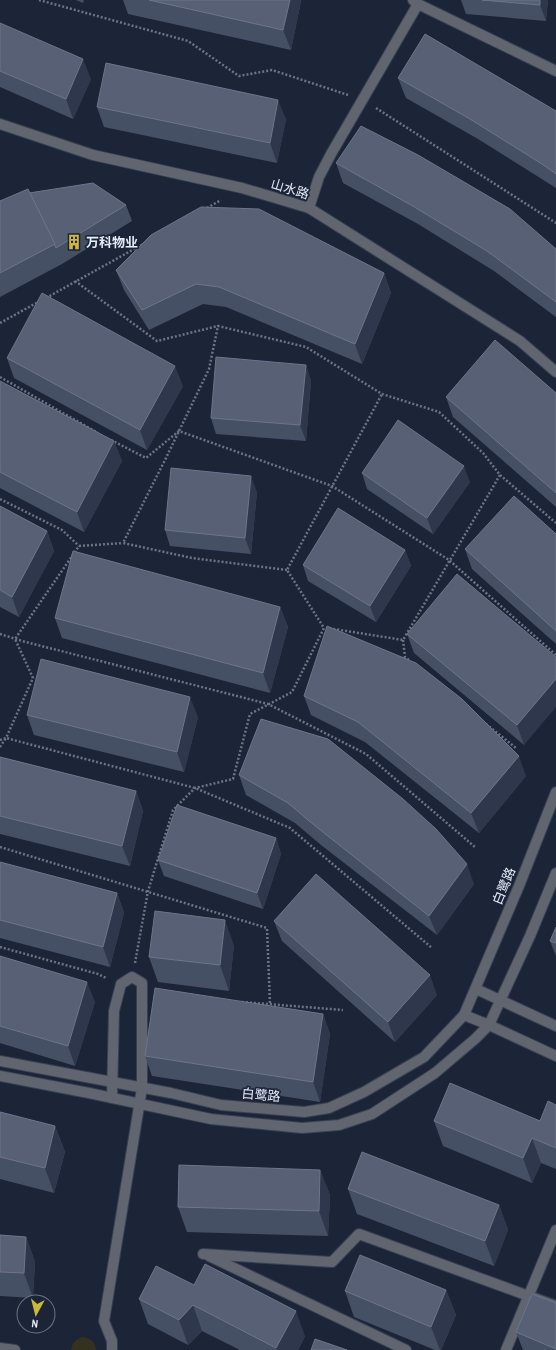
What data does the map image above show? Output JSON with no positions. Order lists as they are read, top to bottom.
{
  "streets": {
    "street": ["山水路", "白鹭路"]
  },
  "places": {
    "building": ["万科物业"]
  },
  "north": "bottom"
}
